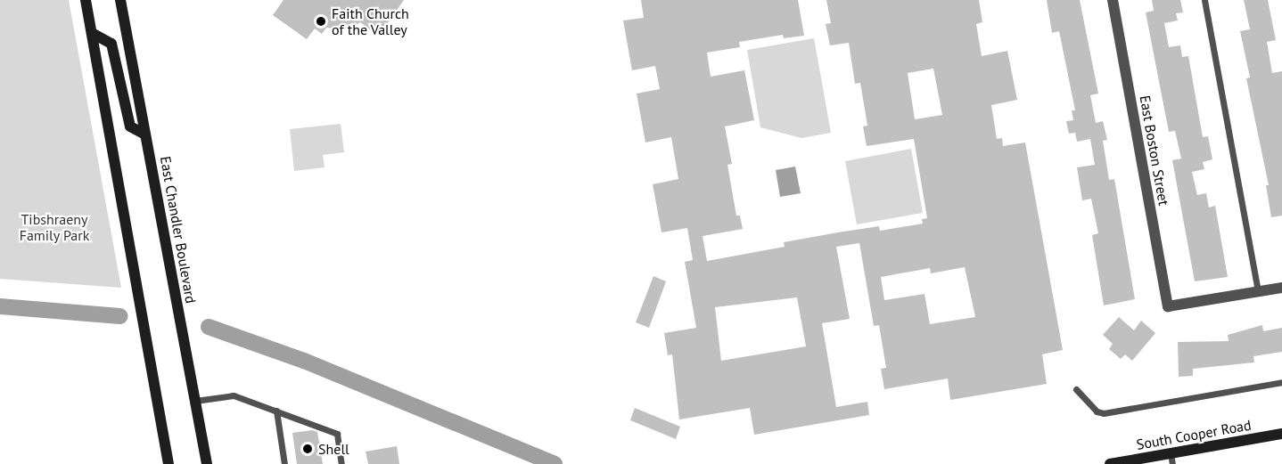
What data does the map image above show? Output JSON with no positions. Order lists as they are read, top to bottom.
{
  "streets": {
    "main road": ["East Chandler Boulevard", "South Cooper Road"],
    "street": ["East Boston Street"]
  },
  "parks": ["Tibshraeny Family Park"],
  "places": ["Faith Church of the Valley", "Shell"]
}
